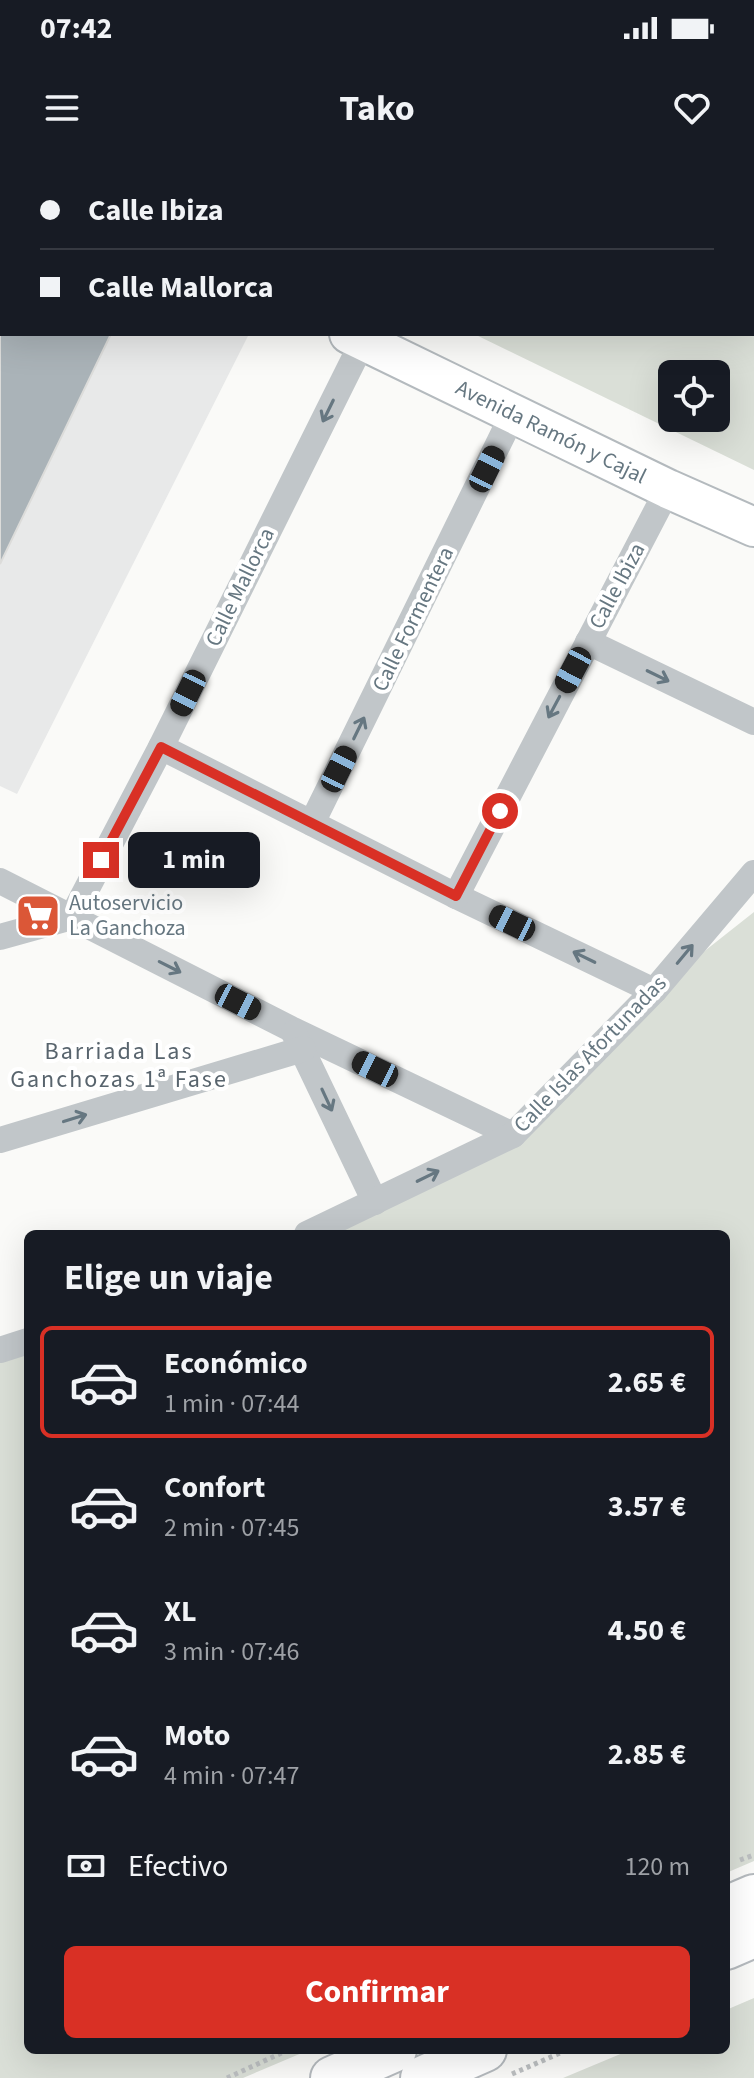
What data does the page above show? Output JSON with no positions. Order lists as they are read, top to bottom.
{
  "streets": {
    "street": [
      "Avenida Ramón y Cajal",
      "Calle Ibiza",
      "Calle Mallorca",
      "Calle Formentera",
      "Calle Islas Afortunadas"
    ]
  },
  "crossings": [
    ["Avenida Ramón y Cajal", "Calle Ibiza"],
    ["Avenida Ramón y Cajal", "Calle Mallorca"],
    ["Avenida Ramón y Cajal", "Calle Formentera"]
  ],
  "one_way": [
    "Calle Ibiza",
    "Calle Mallorca",
    "Calle Formentera",
    "Calle Islas Afortunadas"
  ],
  "districts": ["Barriada Las Ganchozas 1ª Fase"],
  "places": {
    "supermarket": ["Autoservicio La Ganchoza"]
  },
  "page": {
    "status": "07:42",
    "header": "Tako",
    "banner": ["Calle Ibiza", "Calle Mallorca"],
    "bubble": "1 min",
    "heading": "Elige un viaje",
    "list": [
      {
        "name": "Económico",
        "note": "1 min · 07:44",
        "value": "2.65 €"
      },
      {
        "name": "Confort",
        "note": "2 min · 07:45",
        "value": "3.57 €"
      },
      {
        "name": "XL",
        "note": "3 min · 07:46",
        "value": "4.50 €"
      },
      {
        "name": "Moto",
        "note": "4 min · 07:47",
        "value": "2.85 €"
      }
    ],
    "pay": ["Efectivo", "120 m"],
    "buttons": "Confirmar"
  }
}
